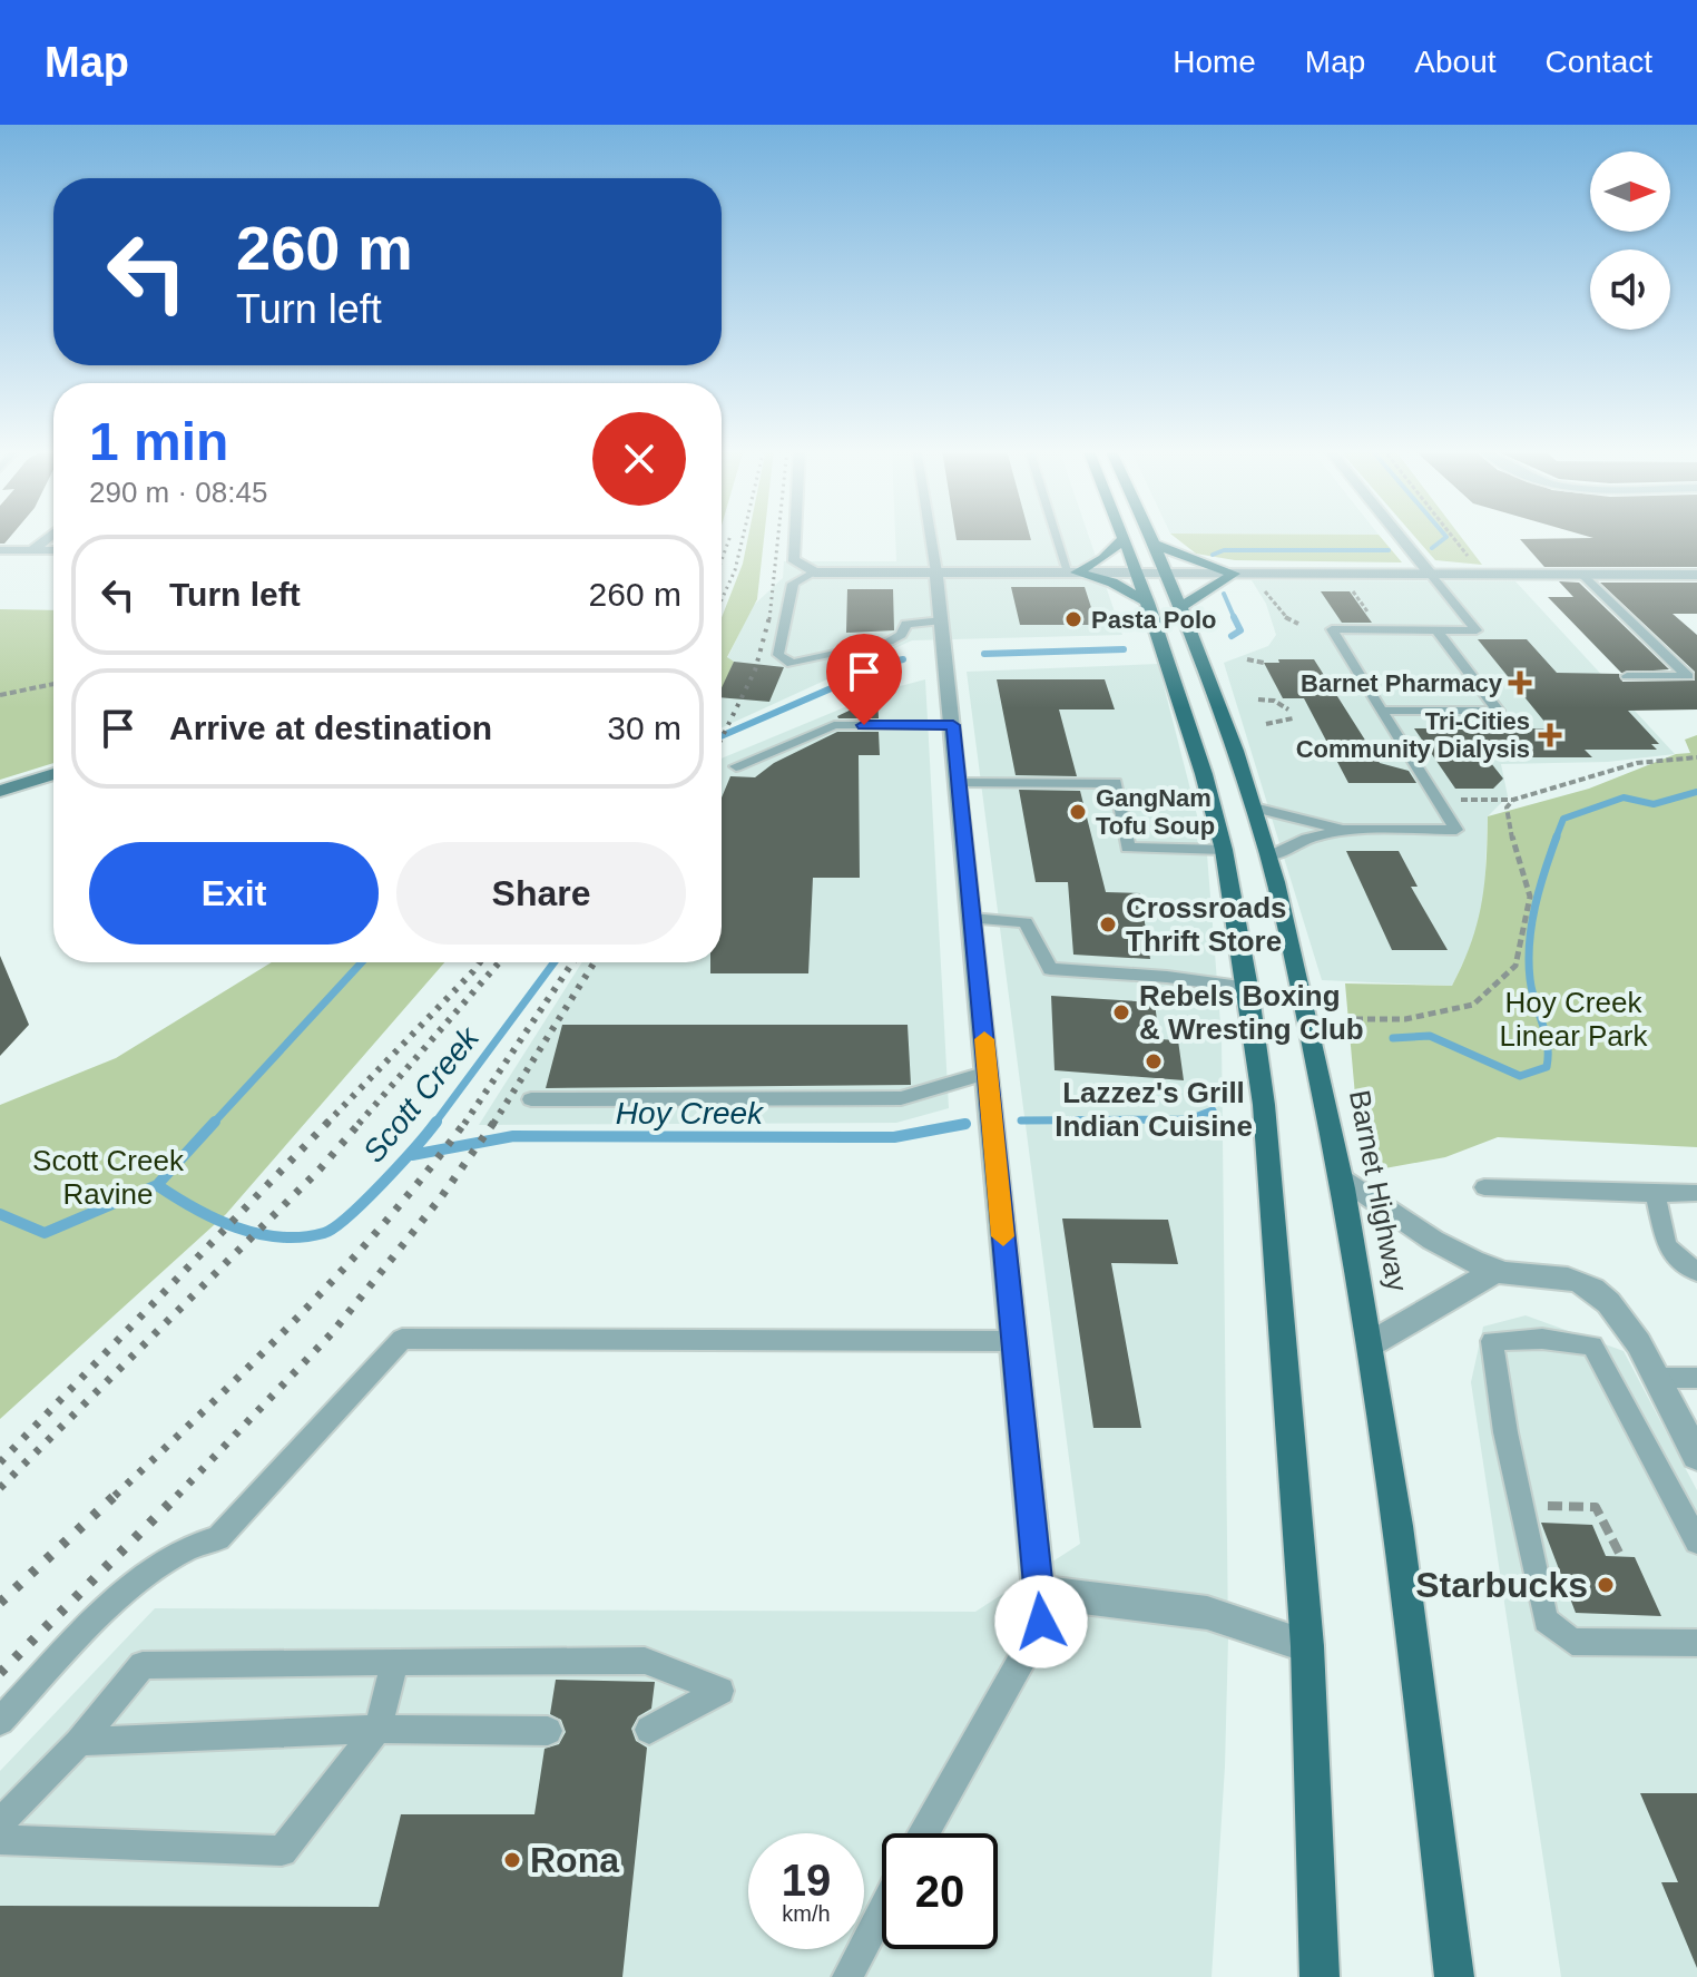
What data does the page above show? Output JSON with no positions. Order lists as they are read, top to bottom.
{
  "streets": {
    "main road": ["Barnet Highway"]
  },
  "water": ["Scott Creek", "Hoy Creek"],
  "parks": ["Hoy Creek Linear Park", "Scott Creek Ravine"],
  "places": {
    "other": [
      "Pasta Polo",
      "GangNam Tofu Soup",
      "Crossroads Thrift Store",
      "Rebels Boxing & Wresting Club",
      "Lazzez's Grill Indian Cuisine",
      "Starbucks",
      "Rona"
    ],
    "health": ["Barnet Pharmacy", "Tri-Cities Community Dialysis"]
  },
  "north": "right",
  "page": {
    "header": "Map",
    "nav": [
      "Home",
      "Map",
      "About",
      "Contact"
    ],
    "turn": ["260 m", "Turn left"],
    "heading": ["1 min", "290 m · 08:45"],
    "list": [
      {
        "name": "Turn left",
        "value": "260 m"
      },
      {
        "name": "Arrive at destination",
        "value": "30 m"
      }
    ],
    "buttons": ["Exit", "Share"],
    "speed": "19 km/h",
    "limit": "20"
  }
}
